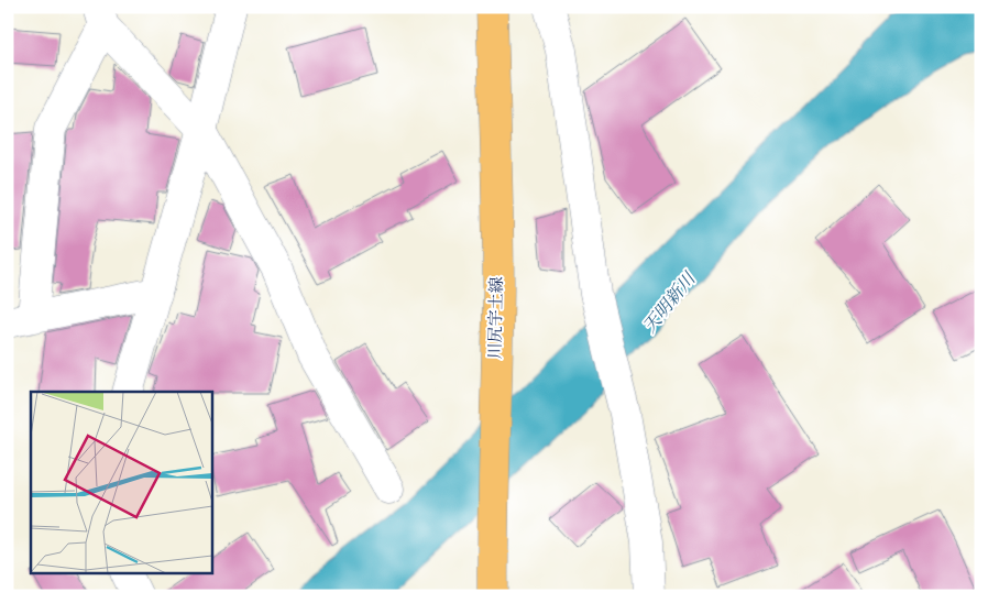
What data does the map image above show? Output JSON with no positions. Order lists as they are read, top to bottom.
{
  "streets": {
    "main road": ["川尻宇土線"]
  },
  "water": ["天明新川"]
}
